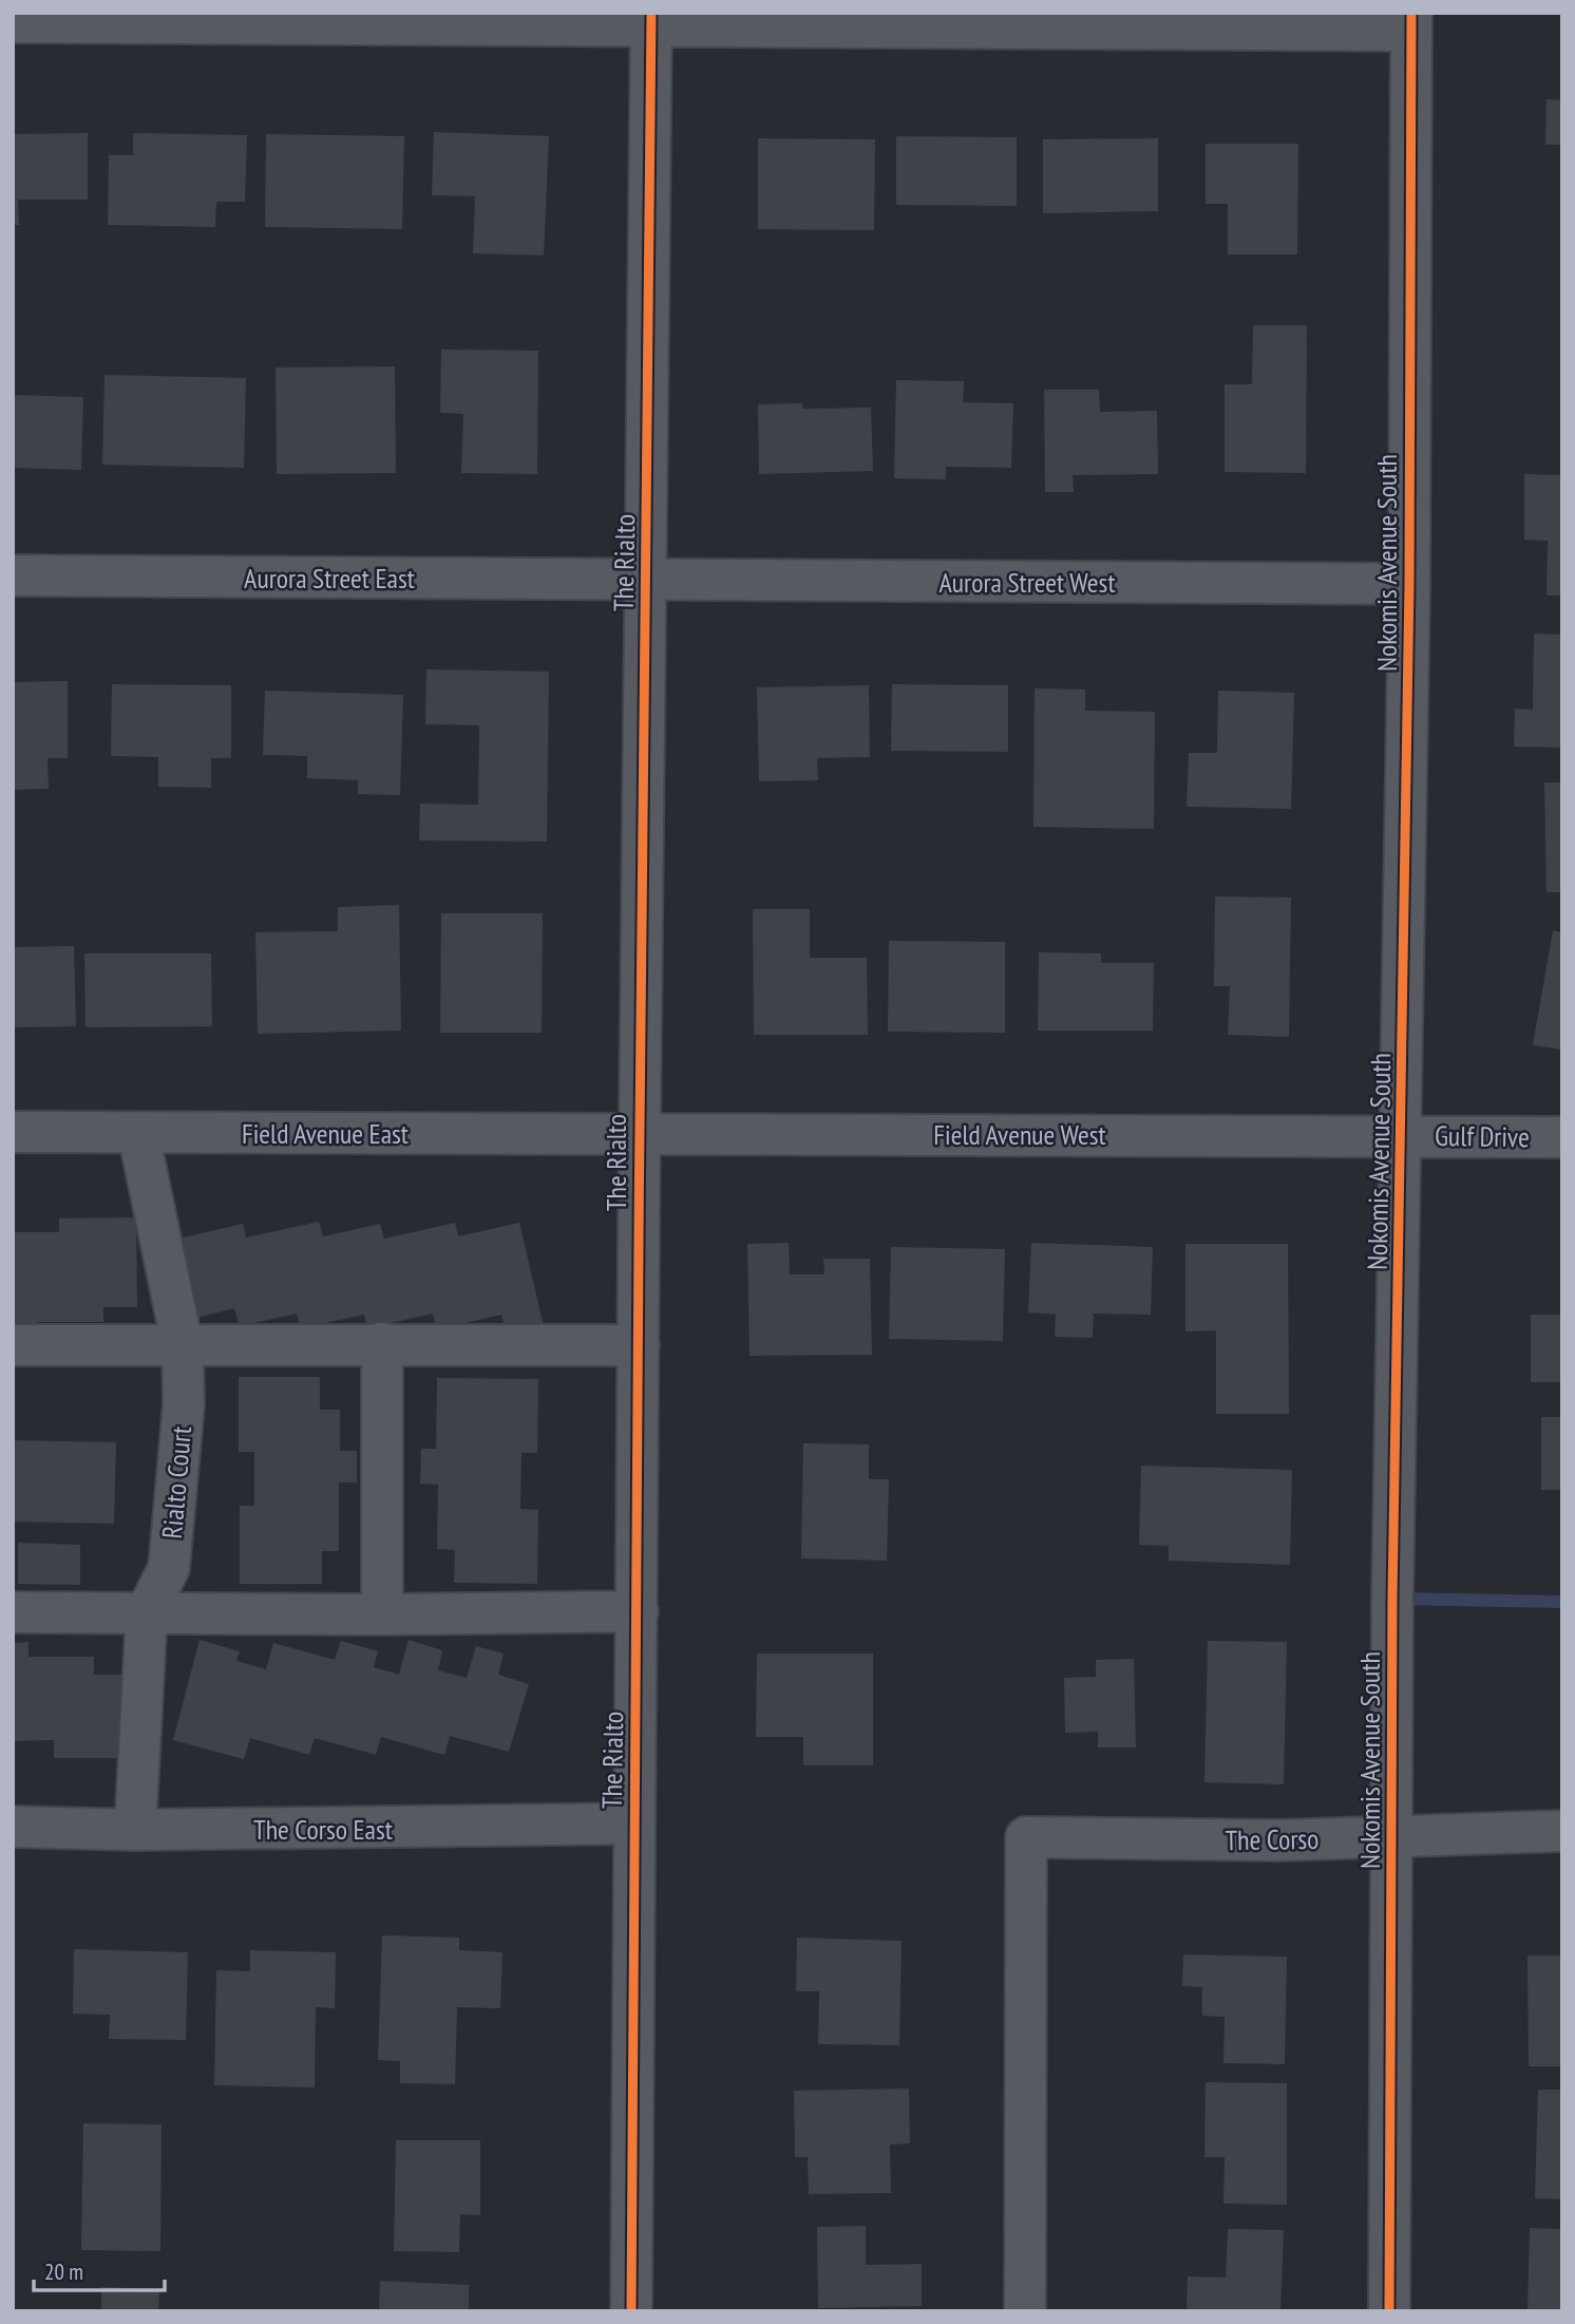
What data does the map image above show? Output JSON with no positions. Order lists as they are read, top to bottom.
{
  "streets": {
    "street": [
      "The Rialto",
      "Nokomis Avenue South",
      "Aurora Street East",
      "Aurora Street West",
      "Field Avenue East",
      "Field Avenue West",
      "Gulf Drive",
      "Rialto Court",
      "The Corso East",
      "The Corso"
    ]
  },
  "crossings": [
    ["The Rialto", "Aurora Street East"],
    ["The Rialto", "Aurora Street West"],
    ["The Rialto", "Field Avenue East"],
    ["The Rialto", "Field Avenue West"],
    ["The Rialto", "The Corso East"],
    ["Nokomis Avenue South", "Aurora Street West"],
    ["Nokomis Avenue South", "Field Avenue West"],
    ["Nokomis Avenue South", "Gulf Drive"],
    ["Nokomis Avenue South", "The Corso"],
    ["Aurora Street East", "Aurora Street West"],
    ["Field Avenue East", "Field Avenue West"],
    ["Field Avenue East", "Rialto Court"],
    ["Field Avenue West", "Gulf Drive"]
  ],
  "scale_bar": "20 m"
}
